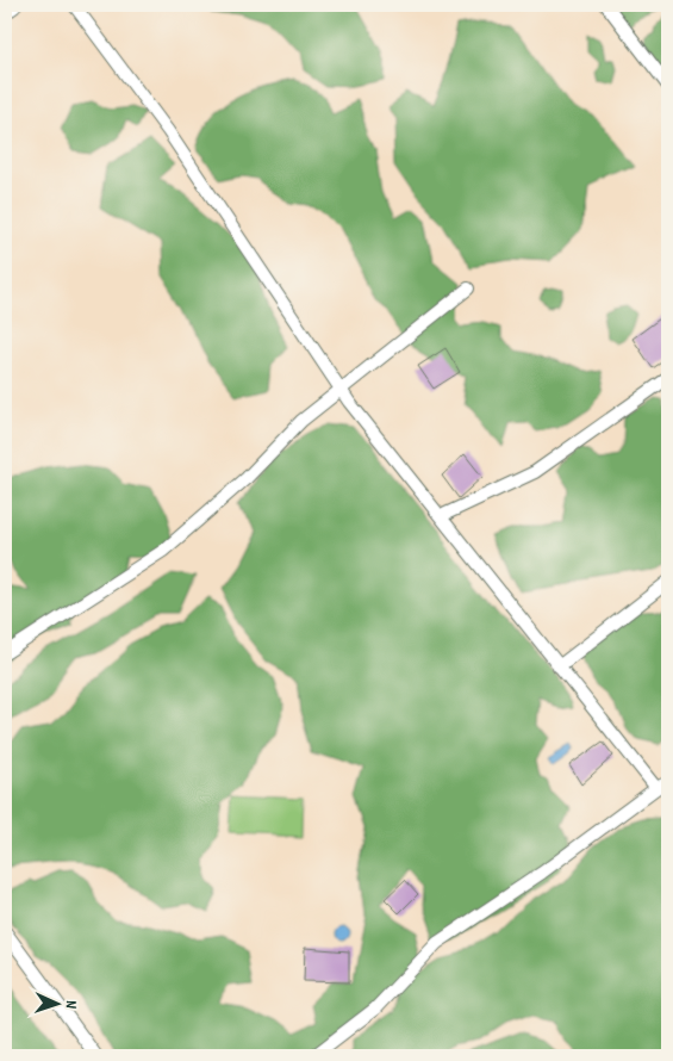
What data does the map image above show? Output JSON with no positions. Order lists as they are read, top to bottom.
{
  "north": "right"
}
